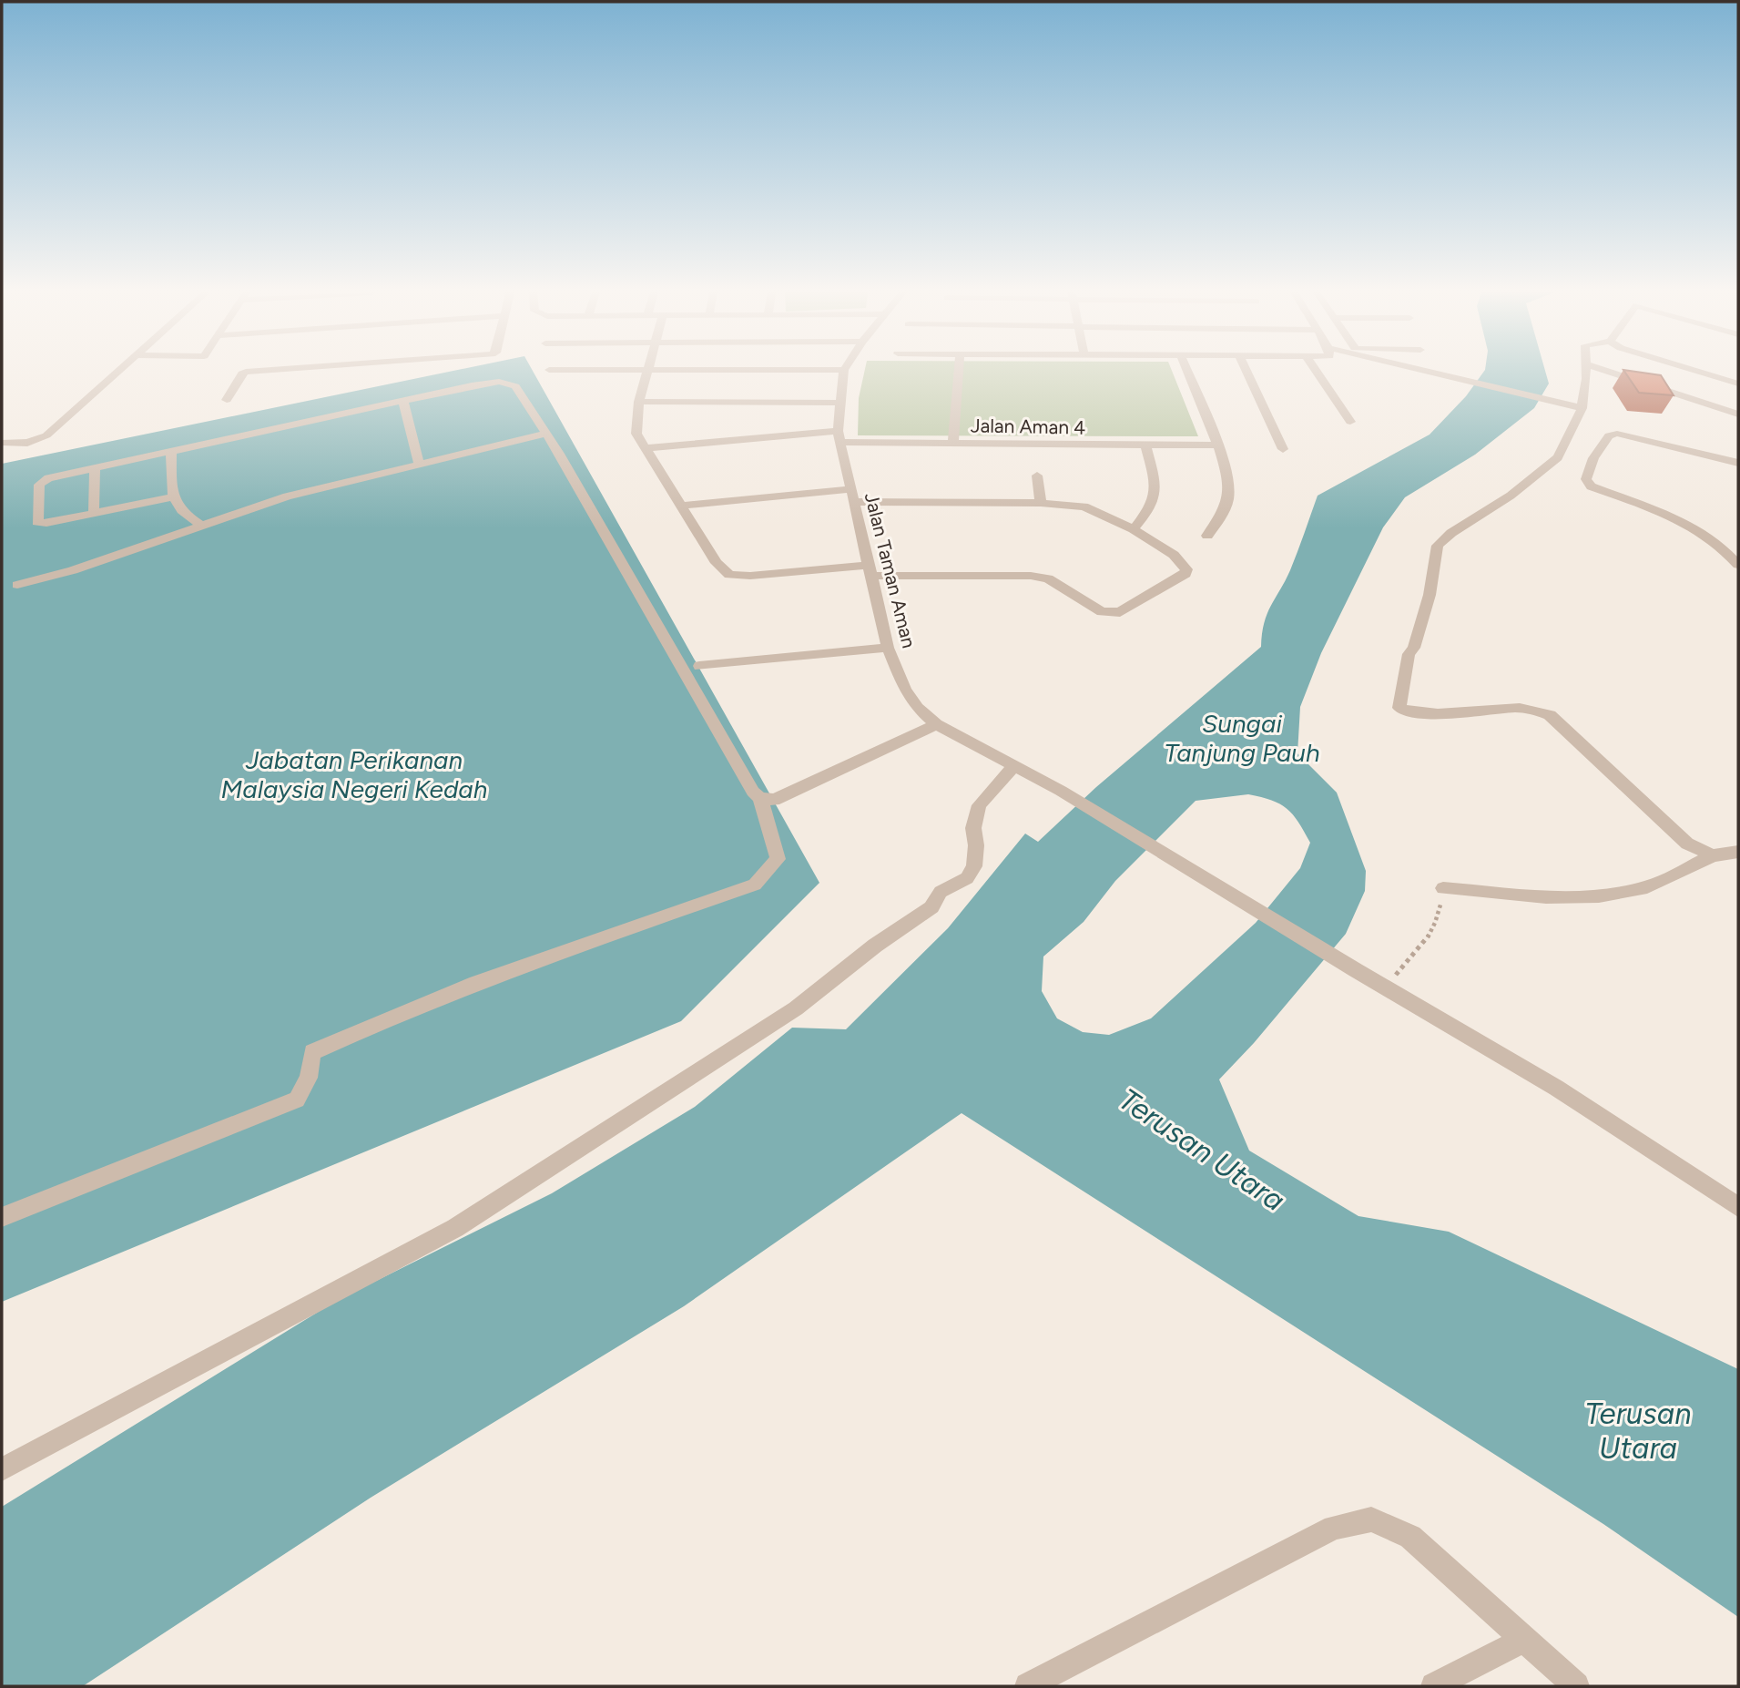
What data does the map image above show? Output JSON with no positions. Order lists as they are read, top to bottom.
{
  "streets": {
    "street": ["Jalan Aman 4", "Jalan Taman Aman"]
  },
  "crossings": [
    ["Jalan Aman 4", "Jalan Taman Aman"]
  ],
  "water": ["Sungai Tanjung Pauh", "Jabatan Perikanan Malaysia Negeri Kedah", "Terusan Utara"]
}
